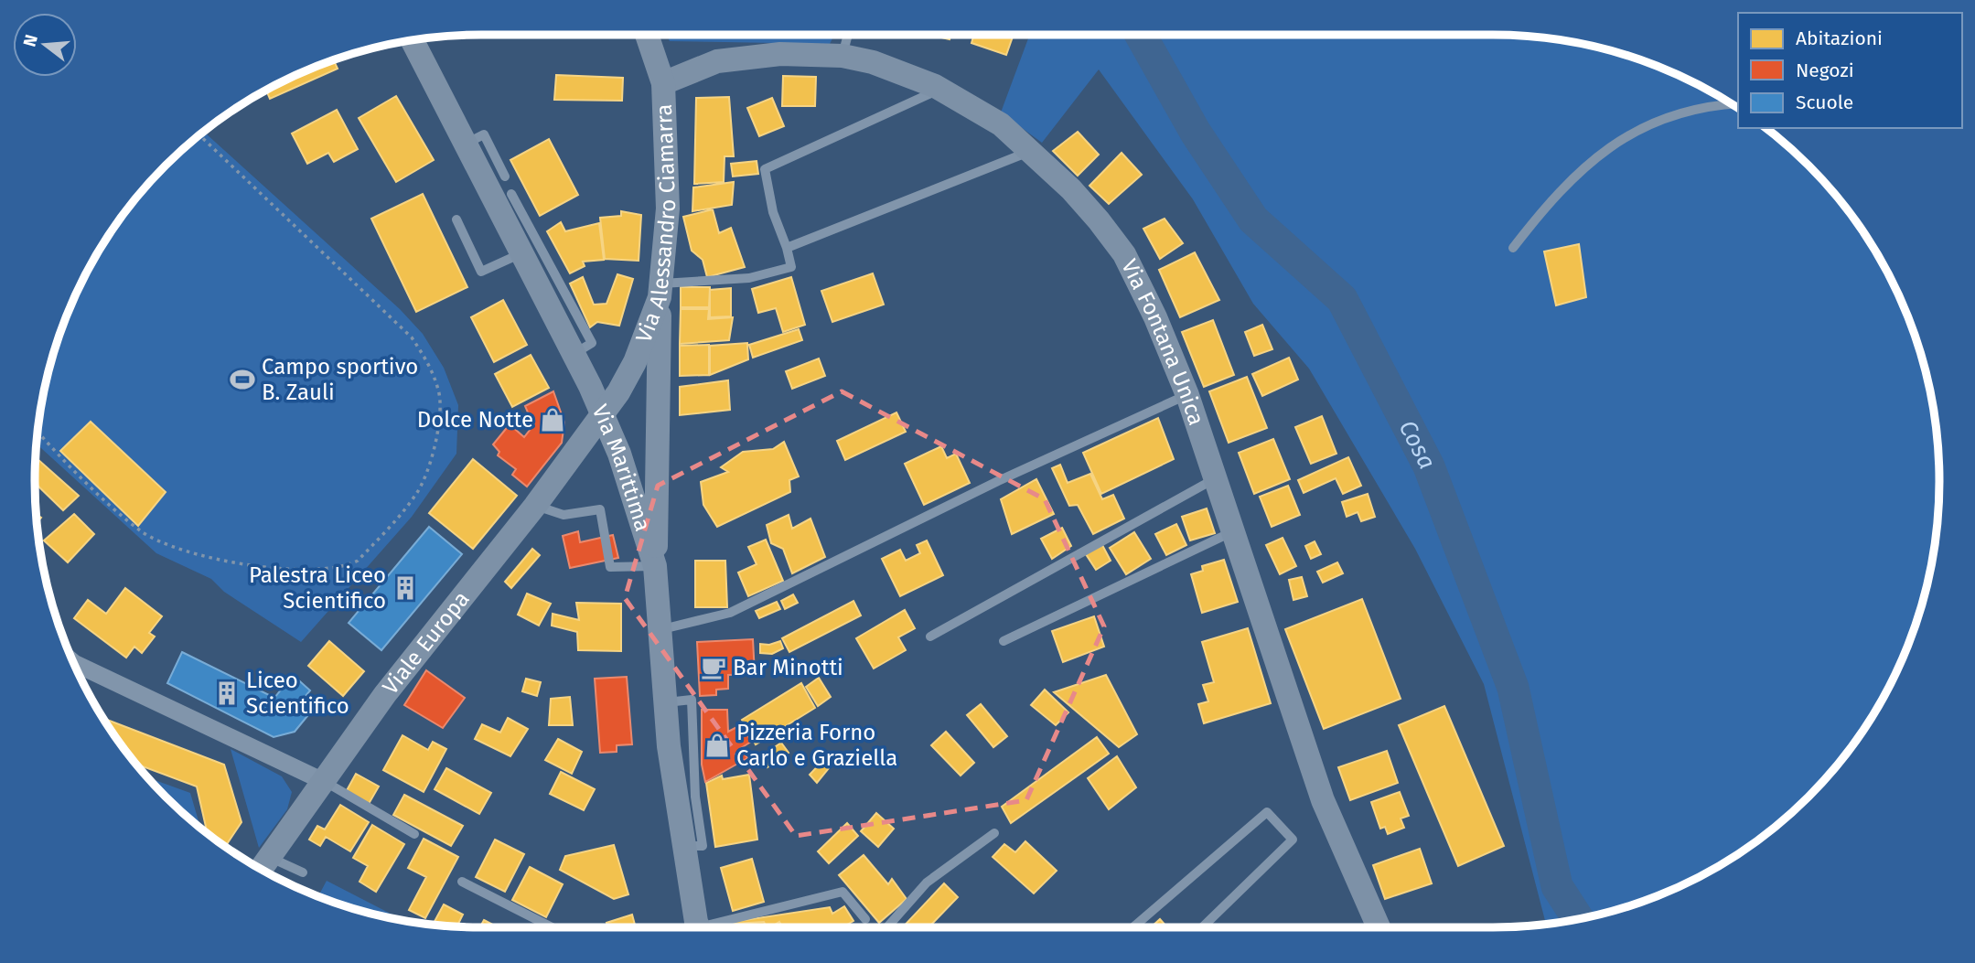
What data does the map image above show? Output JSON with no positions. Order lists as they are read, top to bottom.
{
  "streets": {
    "main road": [
      "Via Alessandro Ciamarra",
      "Via Fontana Unica",
      "Via Marittima",
      "Viale Europa"
    ]
  },
  "crossings": [
    ["Via Alessandro Ciamarra", "Via Fontana Unica"],
    ["Via Alessandro Ciamarra", "Via Marittima"],
    ["Via Alessandro Ciamarra", "Viale Europa"],
    ["Via Marittima", "Viale Europa"]
  ],
  "water": ["Cosa"],
  "places": {
    "sports": ["Campo sportivo B. Zauli"],
    "shop": ["Dolce Notte", "Pizzeria Forno Carlo e Graziella"],
    "building": ["Palestra Liceo Scientifico", "Liceo Scientifico"],
    "cafe": ["Bar Minotti"]
  },
  "legend": ["Abitazioni", "Negozi", "Scuole"],
  "north": "left"
}
